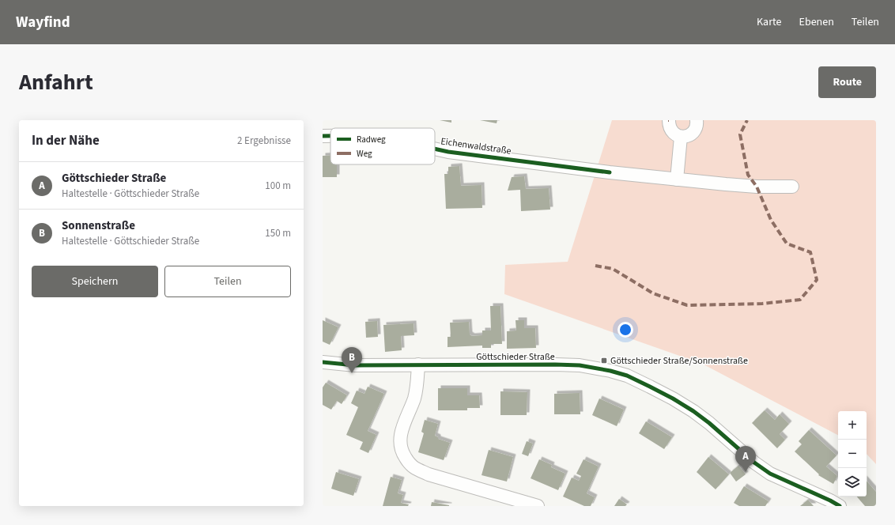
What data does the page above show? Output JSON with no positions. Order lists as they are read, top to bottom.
{
  "streets": {
    "street": ["Eichenwaldstraße", "Göttschieder Straße"]
  },
  "places": {
    "transit": ["Göttschieder Straße/Sonnenstraße"]
  },
  "legend": ["Radweg", "Weg"],
  "page": {
    "header": "Wayfind",
    "nav": ["Karte", "Ebenen", "Teilen"],
    "title": "Anfahrt",
    "buttons": [
      "Route",
      ["Speichern", "Teilen"]
    ],
    "heading": ["In der Nähe", "2 Ergebnisse"],
    "list": [
      {
        "mark": "A",
        "name": "Göttschieder Straße",
        "note": "Haltestelle · Göttschieder Straße",
        "value": "100 m"
      },
      {
        "mark": "B",
        "name": "Sonnenstraße",
        "note": "Haltestelle · Göttschieder Straße",
        "value": "150 m"
      }
    ],
    "pins": ["B", "A"],
    "map_buttons": ["+", "−"]
  }
}
